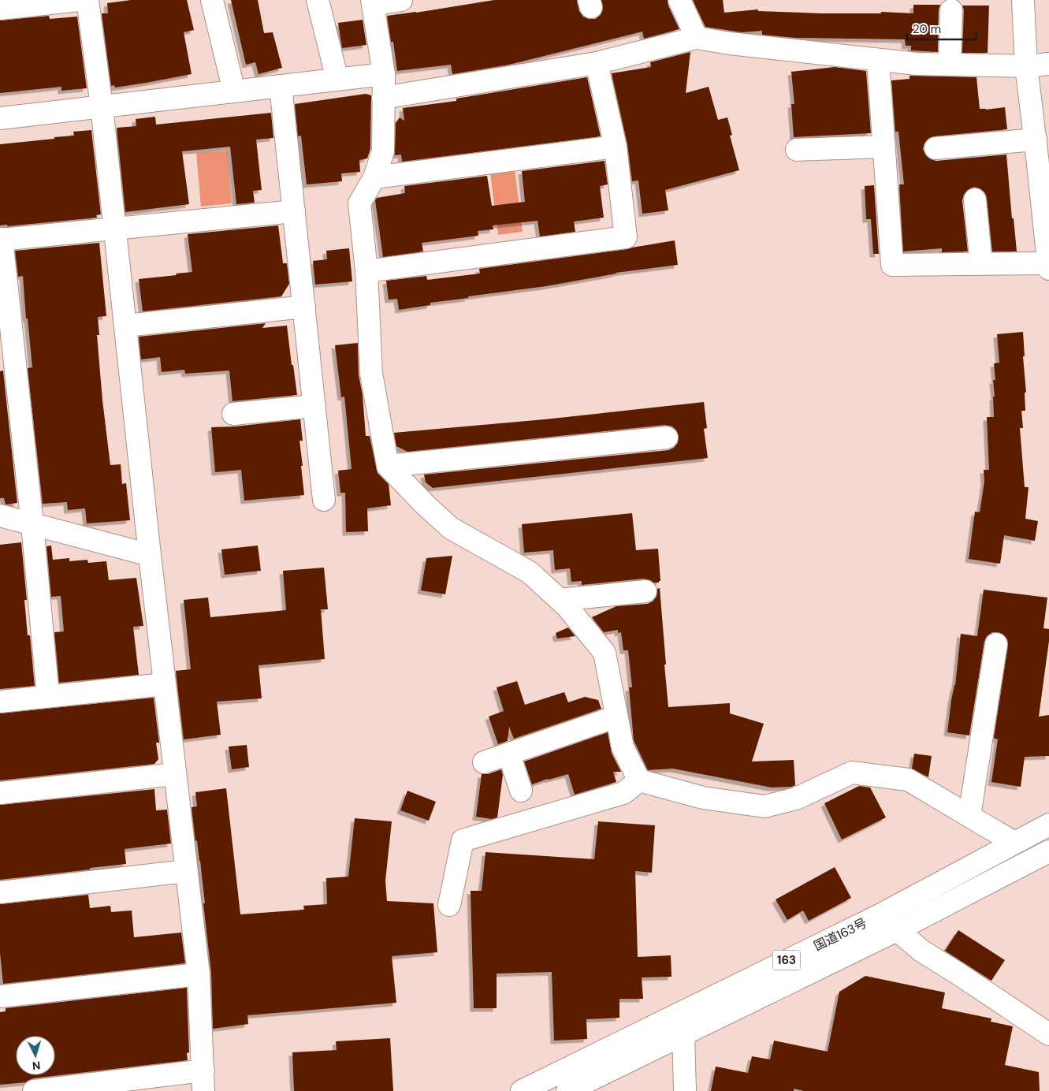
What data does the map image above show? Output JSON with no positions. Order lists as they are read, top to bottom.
{
  "streets": {
    "main road": ["国道163号", "163"]
  },
  "scale_bar": "20 m",
  "north": "bottom"
}
